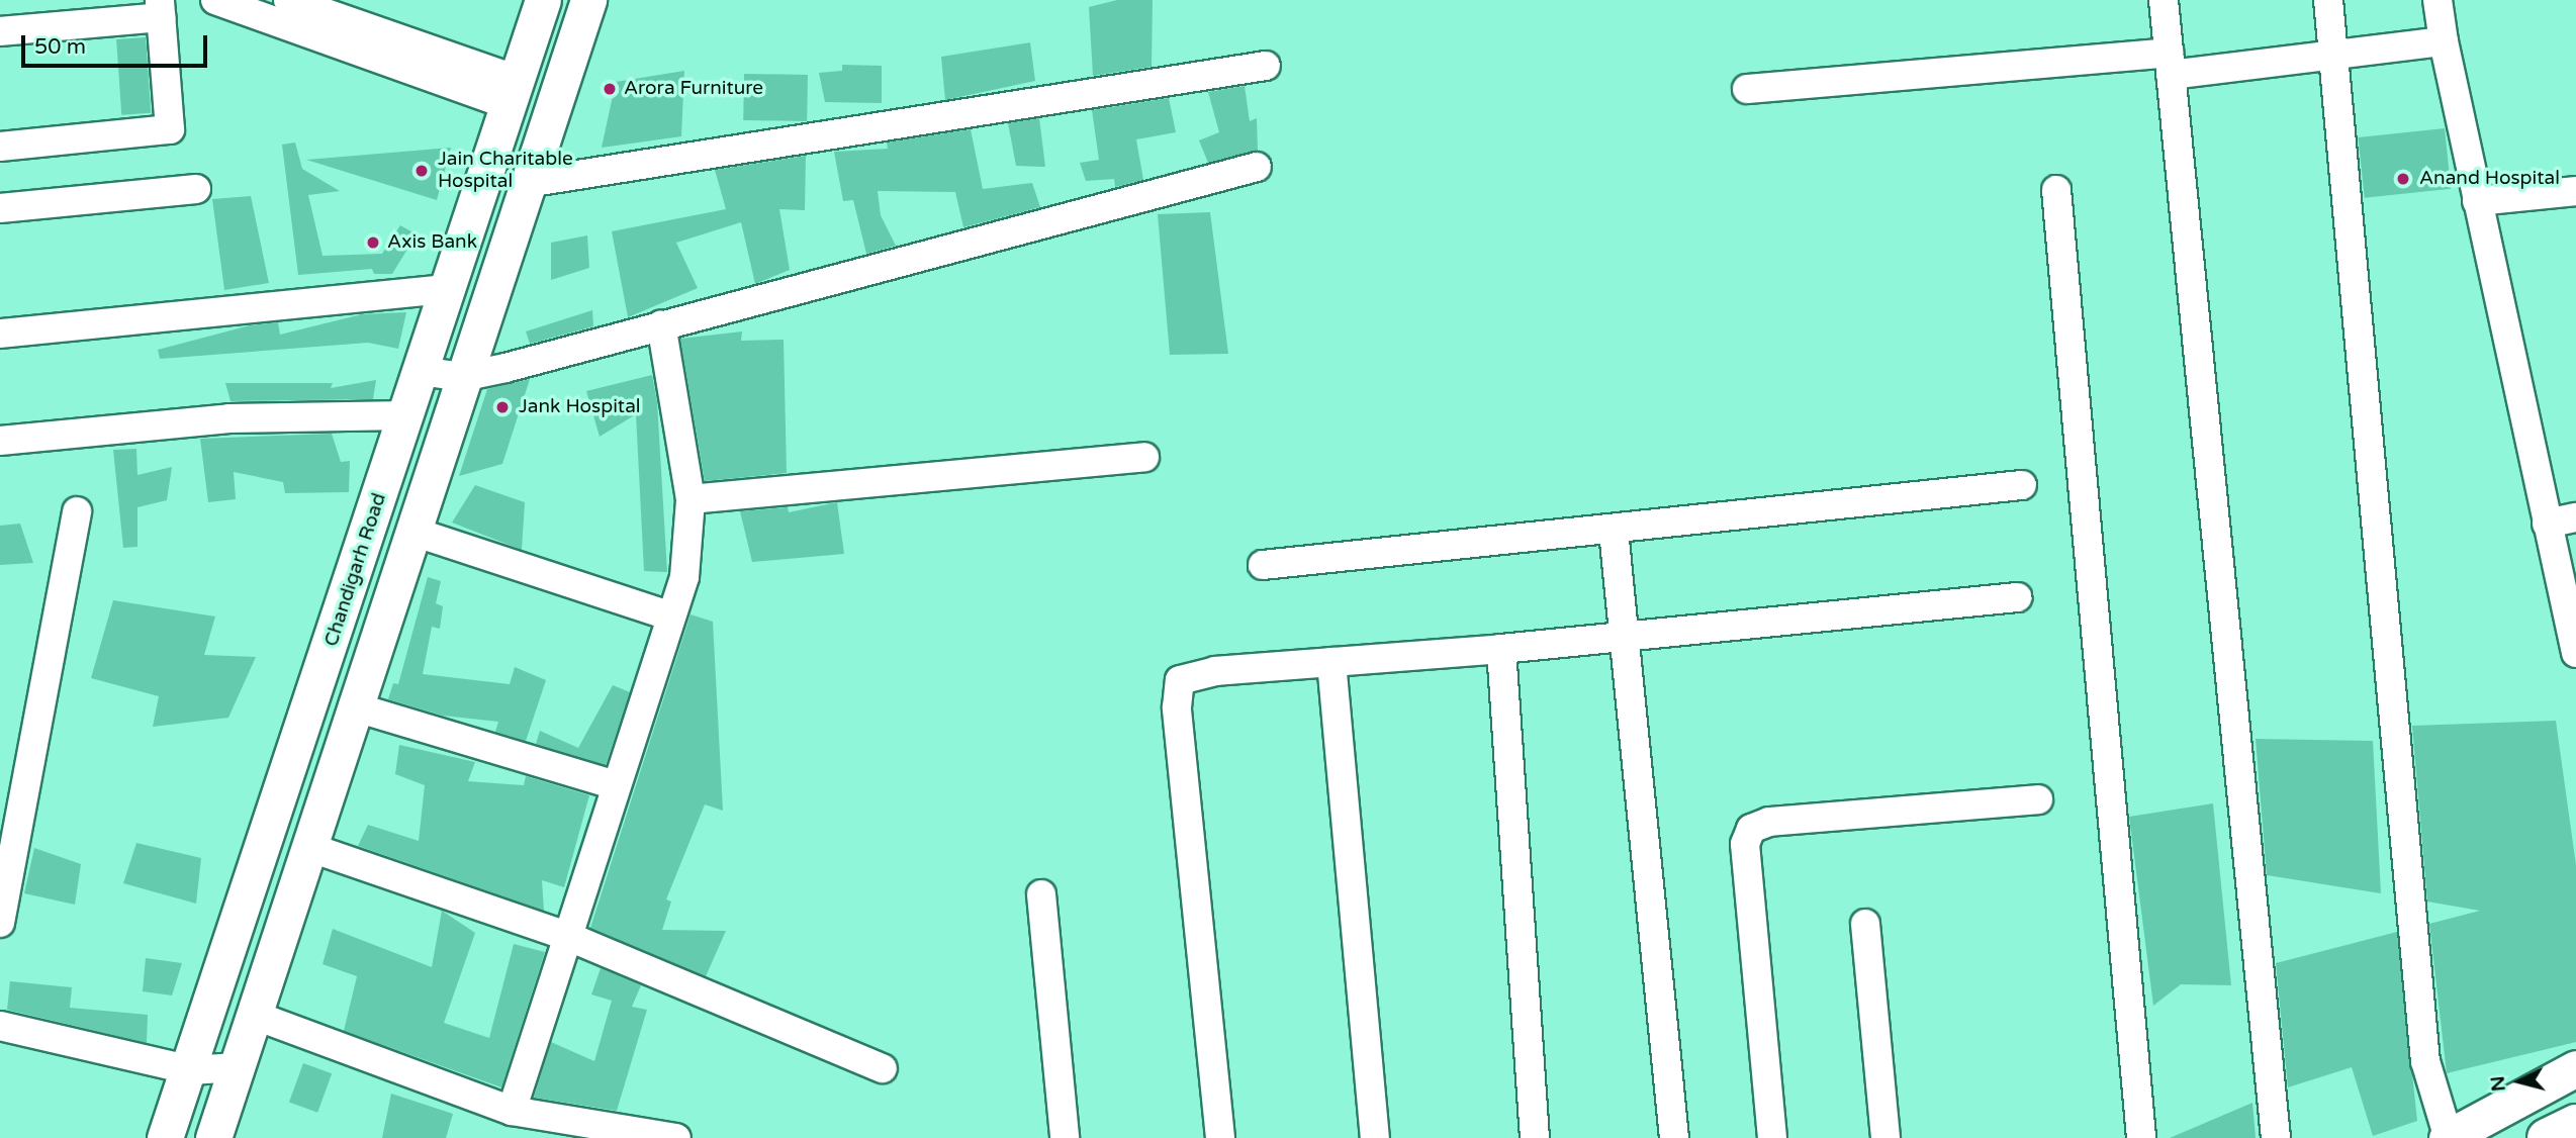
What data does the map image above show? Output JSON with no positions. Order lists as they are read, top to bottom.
{
  "streets": {
    "main road": ["Chandigarh Road"]
  },
  "places": [
    "Arora Furniture",
    "Jain Charitable Hospital",
    "Anand Hospital",
    "Axis Bank",
    "Jank Hospital"
  ],
  "scale_bar": "50 m",
  "north": "left"
}
